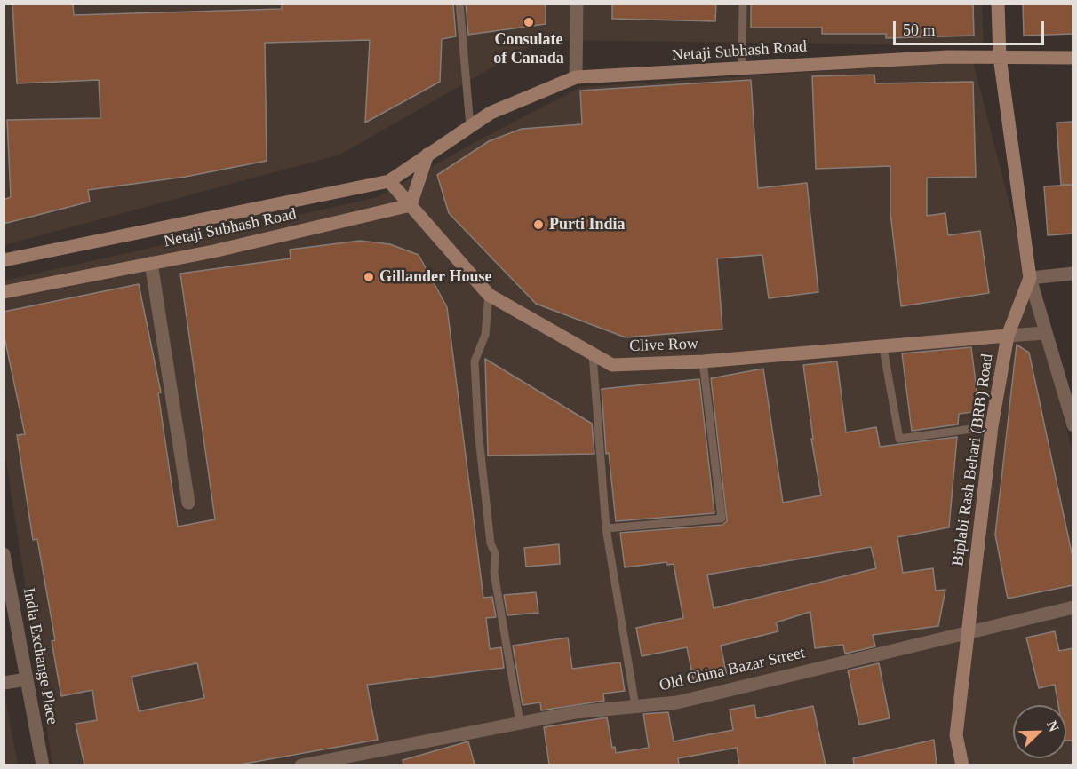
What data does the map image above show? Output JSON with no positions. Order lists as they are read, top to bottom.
{
  "streets": {
    "main road": ["Netaji Subhash Road", "Clive Row", "Biplabi Rash Behari (BRB) Road"],
    "street": ["India Exchange Place", "Old China Bazar Street"]
  },
  "crossings": [
    ["Netaji Subhash Road", "Clive Row"],
    ["Netaji Subhash Road", "Biplabi Rash Behari (BRB) Road"],
    ["Clive Row", "Biplabi Rash Behari (BRB) Road"],
    ["Biplabi Rash Behari (BRB) Road", "Old China Bazar Street"]
  ],
  "places": ["Consulate of Canada", "Purti India", "Gillander House"],
  "scale_bar": "50 m",
  "north": "top right"
}
